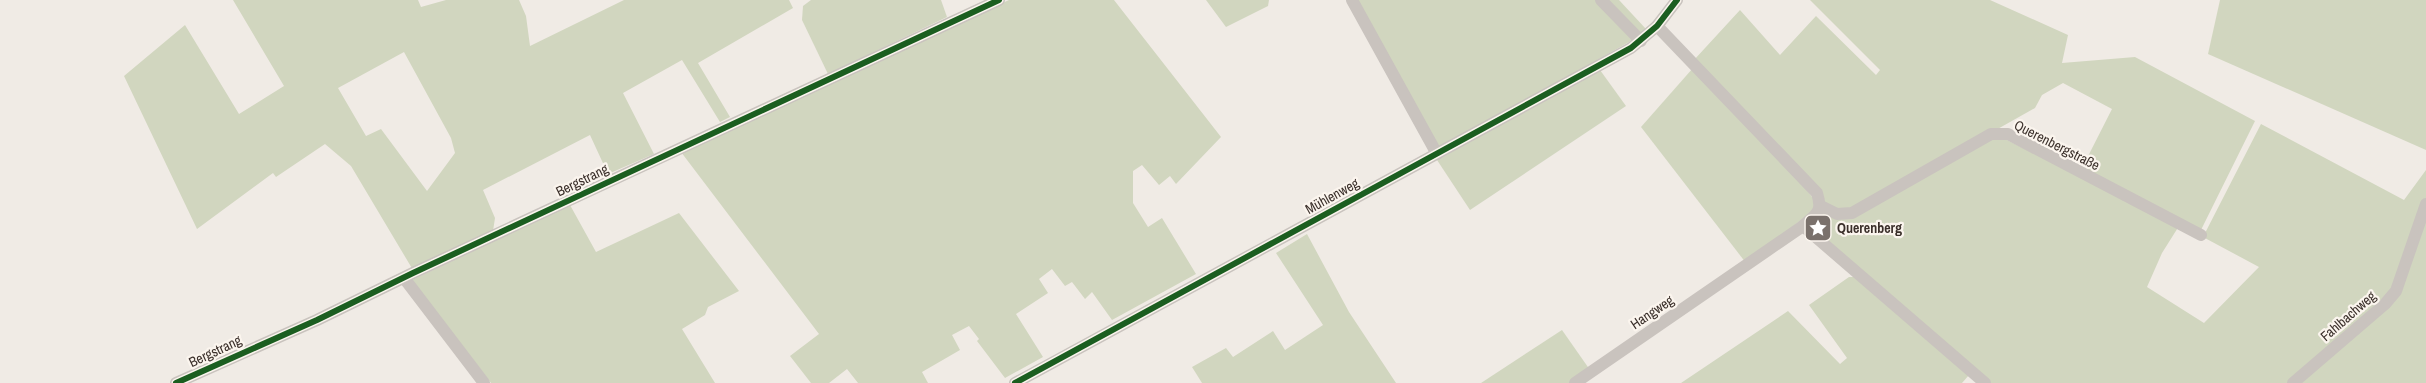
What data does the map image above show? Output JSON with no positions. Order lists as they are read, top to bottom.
{
  "streets": {
    "street": [
      "Querenbergstraße",
      "Bergstrang",
      "Mühlenweg",
      "Hangweg",
      "Fahlbachweg"
    ]
  },
  "places": {
    "place": ["Querenberg"]
  }
}
